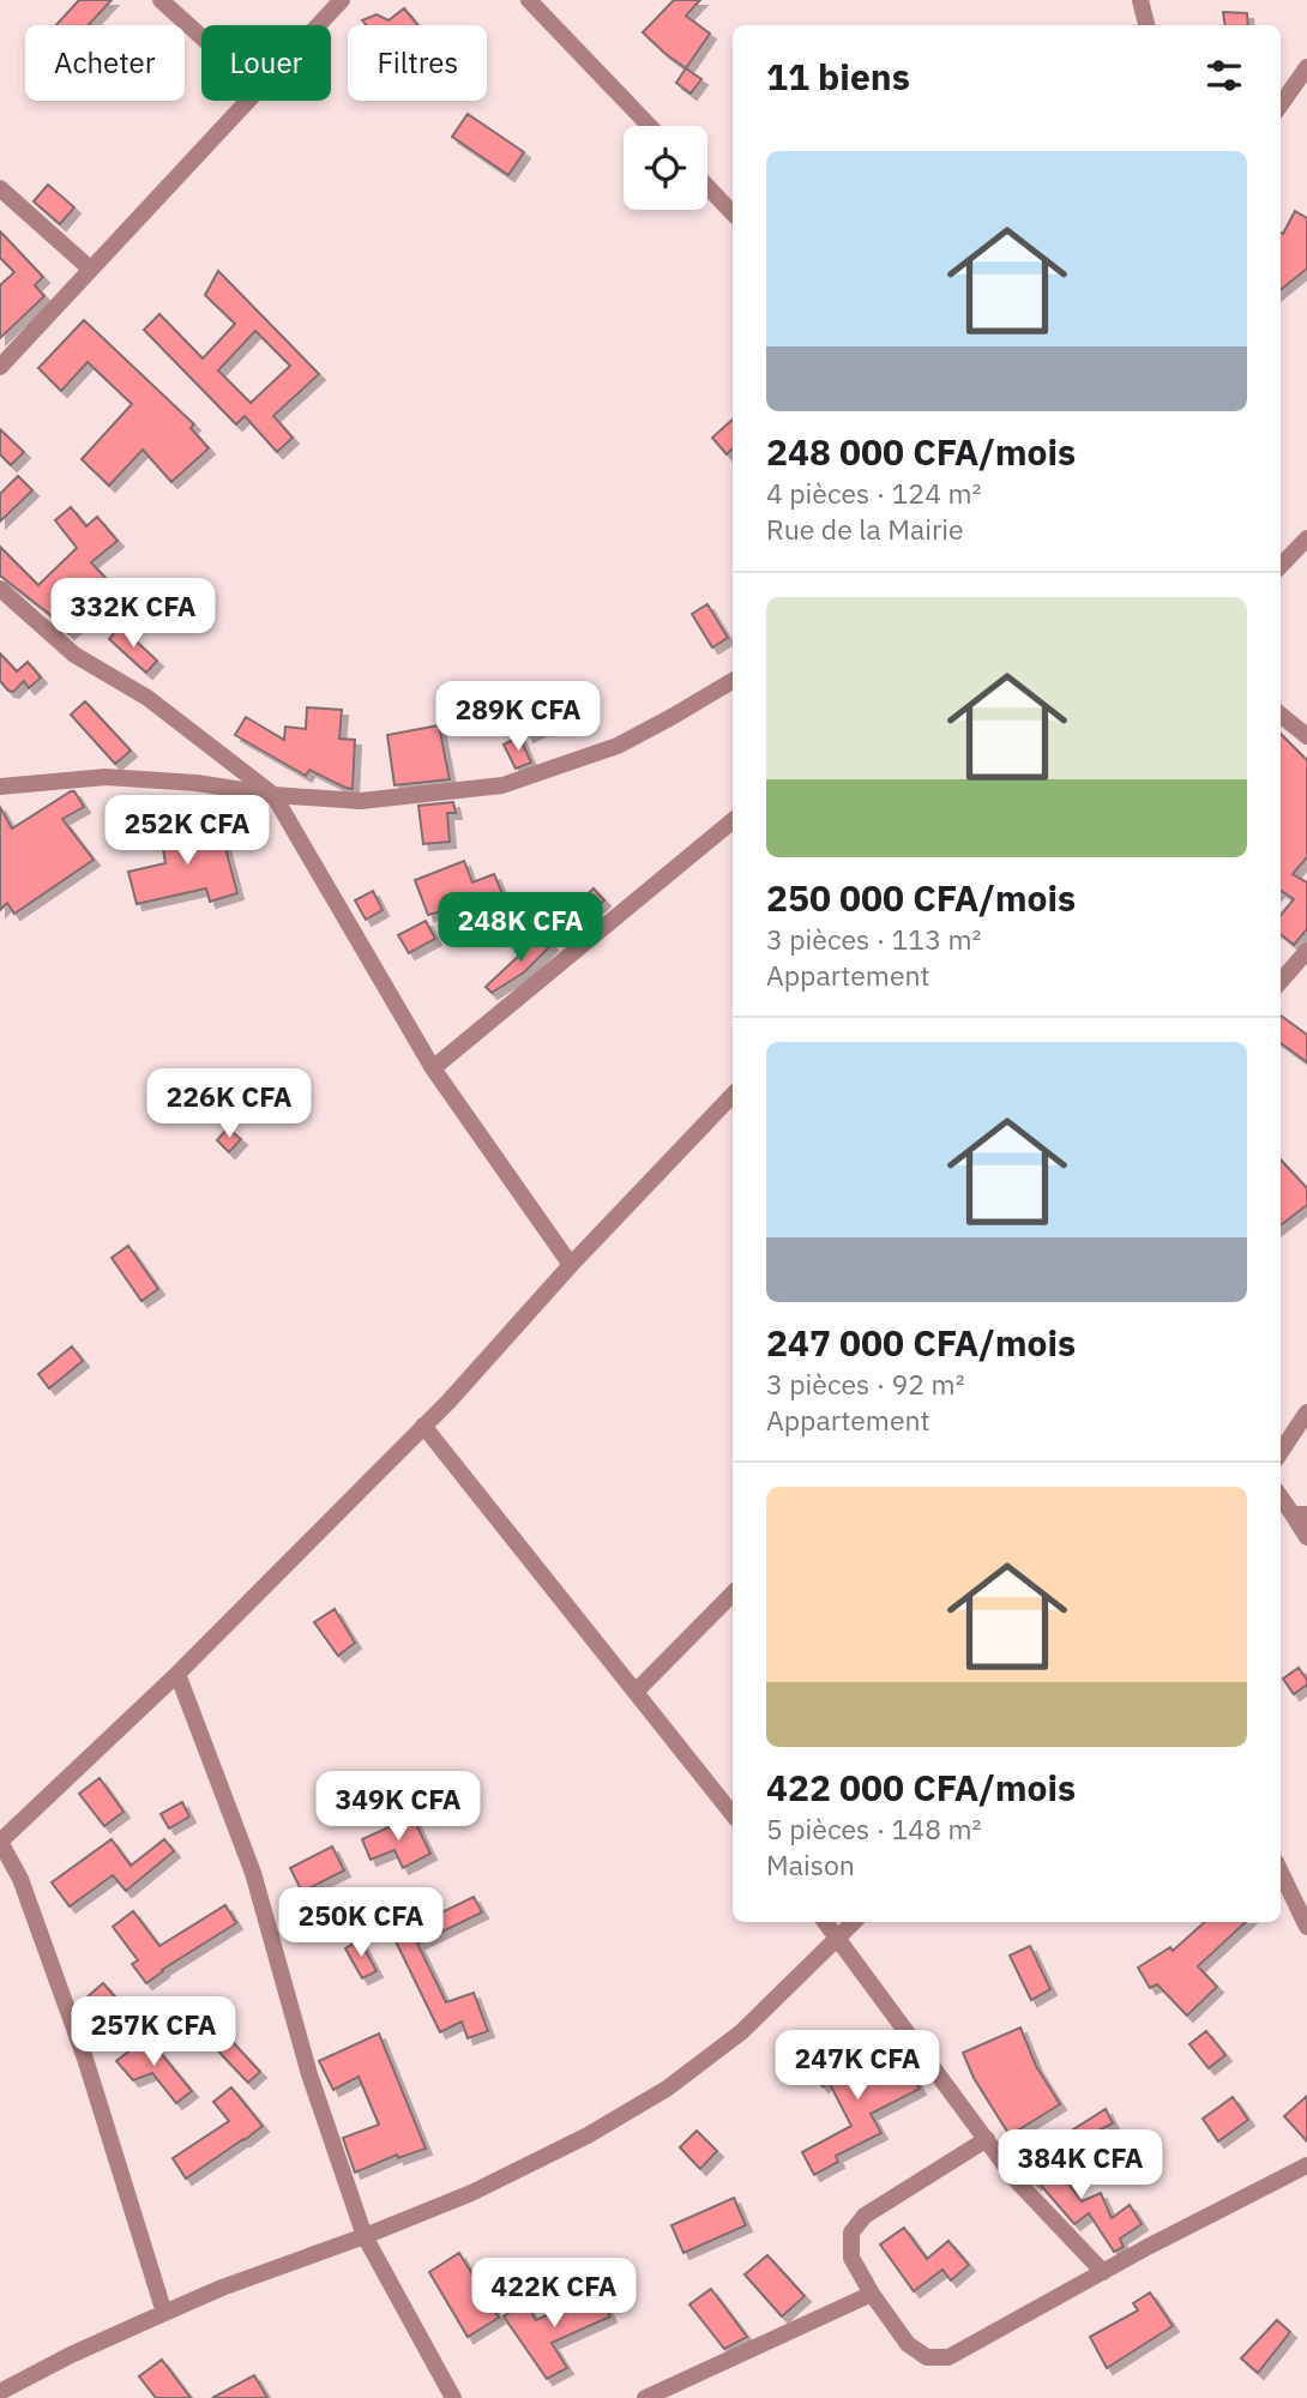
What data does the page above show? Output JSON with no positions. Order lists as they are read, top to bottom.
{
  "page": {
    "chip": ["Acheter", "Louer", "Filtres"],
    "heading": "11 biens",
    "list": [
      {
        "name": "248 000 CFA/mois",
        "note": "4 pièces · 124 m² · Rue de la Mairie"
      },
      {
        "name": "250 000 CFA/mois",
        "note": "3 pièces · 113 m² · Appartement"
      },
      {
        "name": "247 000 CFA/mois",
        "note": "3 pièces · 92 m² · Appartement"
      },
      {
        "name": "422 000 CFA/mois",
        "note": "5 pièces · 148 m² · Maison"
      }
    ],
    "price": [
      "332K CFA",
      "289K CFA",
      "252K CFA",
      "248K CFA",
      "226K CFA",
      "349K CFA",
      "250K CFA",
      "257K CFA",
      "247K CFA",
      "384K CFA",
      "422K CFA"
    ]
  }
}
